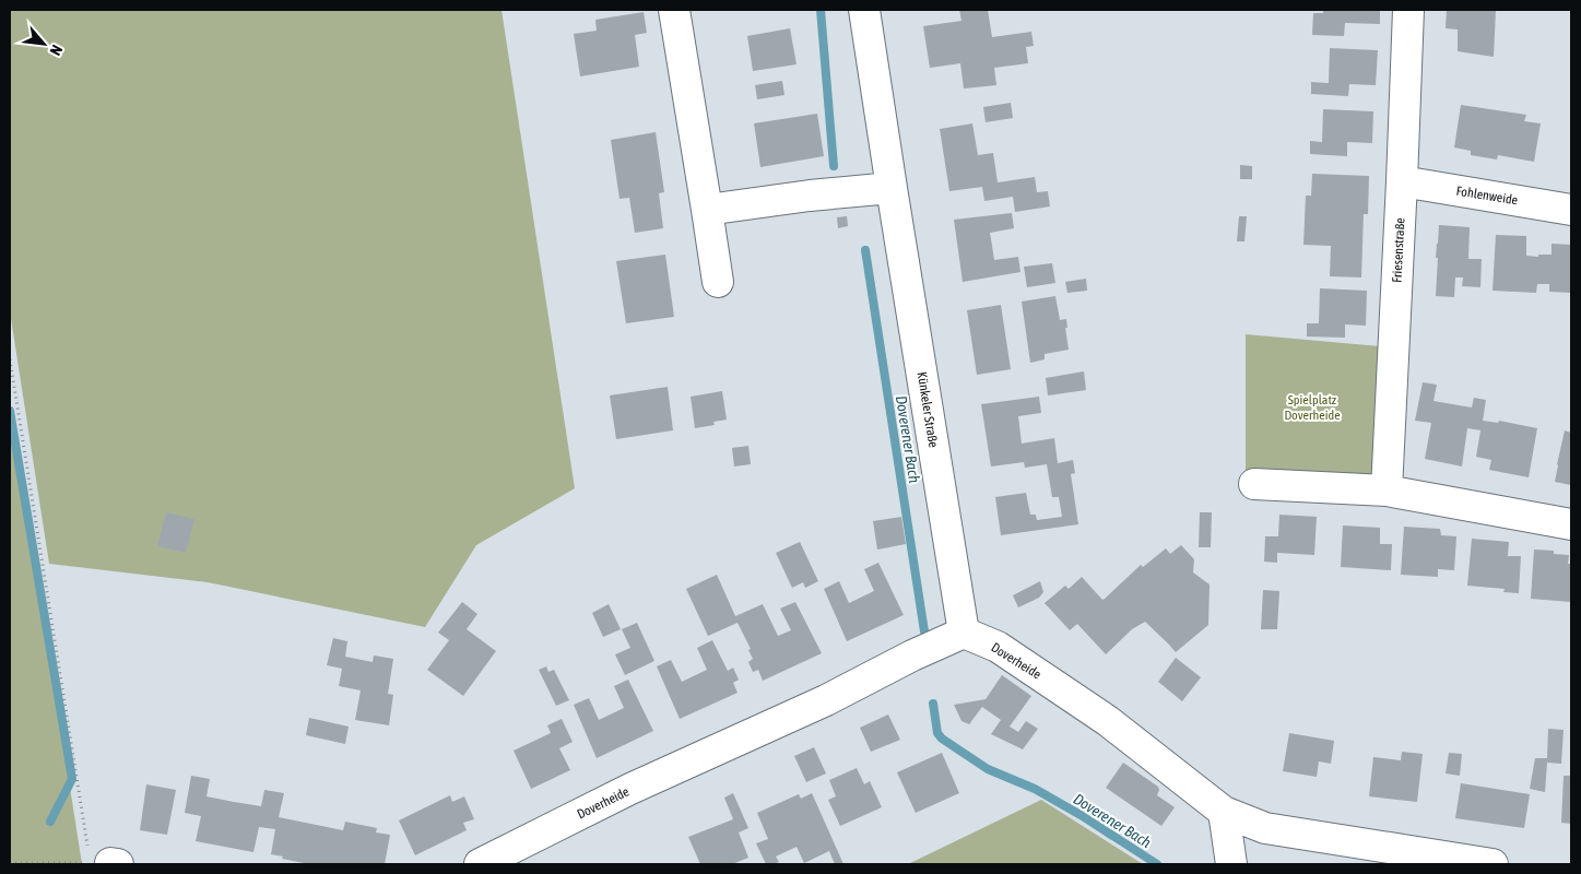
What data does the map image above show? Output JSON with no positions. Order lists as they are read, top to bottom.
{
  "streets": {
    "street": [
      "Fohlenweide",
      "Friesenstraße",
      "Künkeler Straße",
      "Doverheide"
    ]
  },
  "crossings": [
    ["Fohlenweide", "Friesenstraße"],
    ["Künkeler Straße", "Doverheide"]
  ],
  "water": ["Doverener Bach"],
  "parks": ["Spielplatz Doverheide"],
  "north": "bottom right"
}
